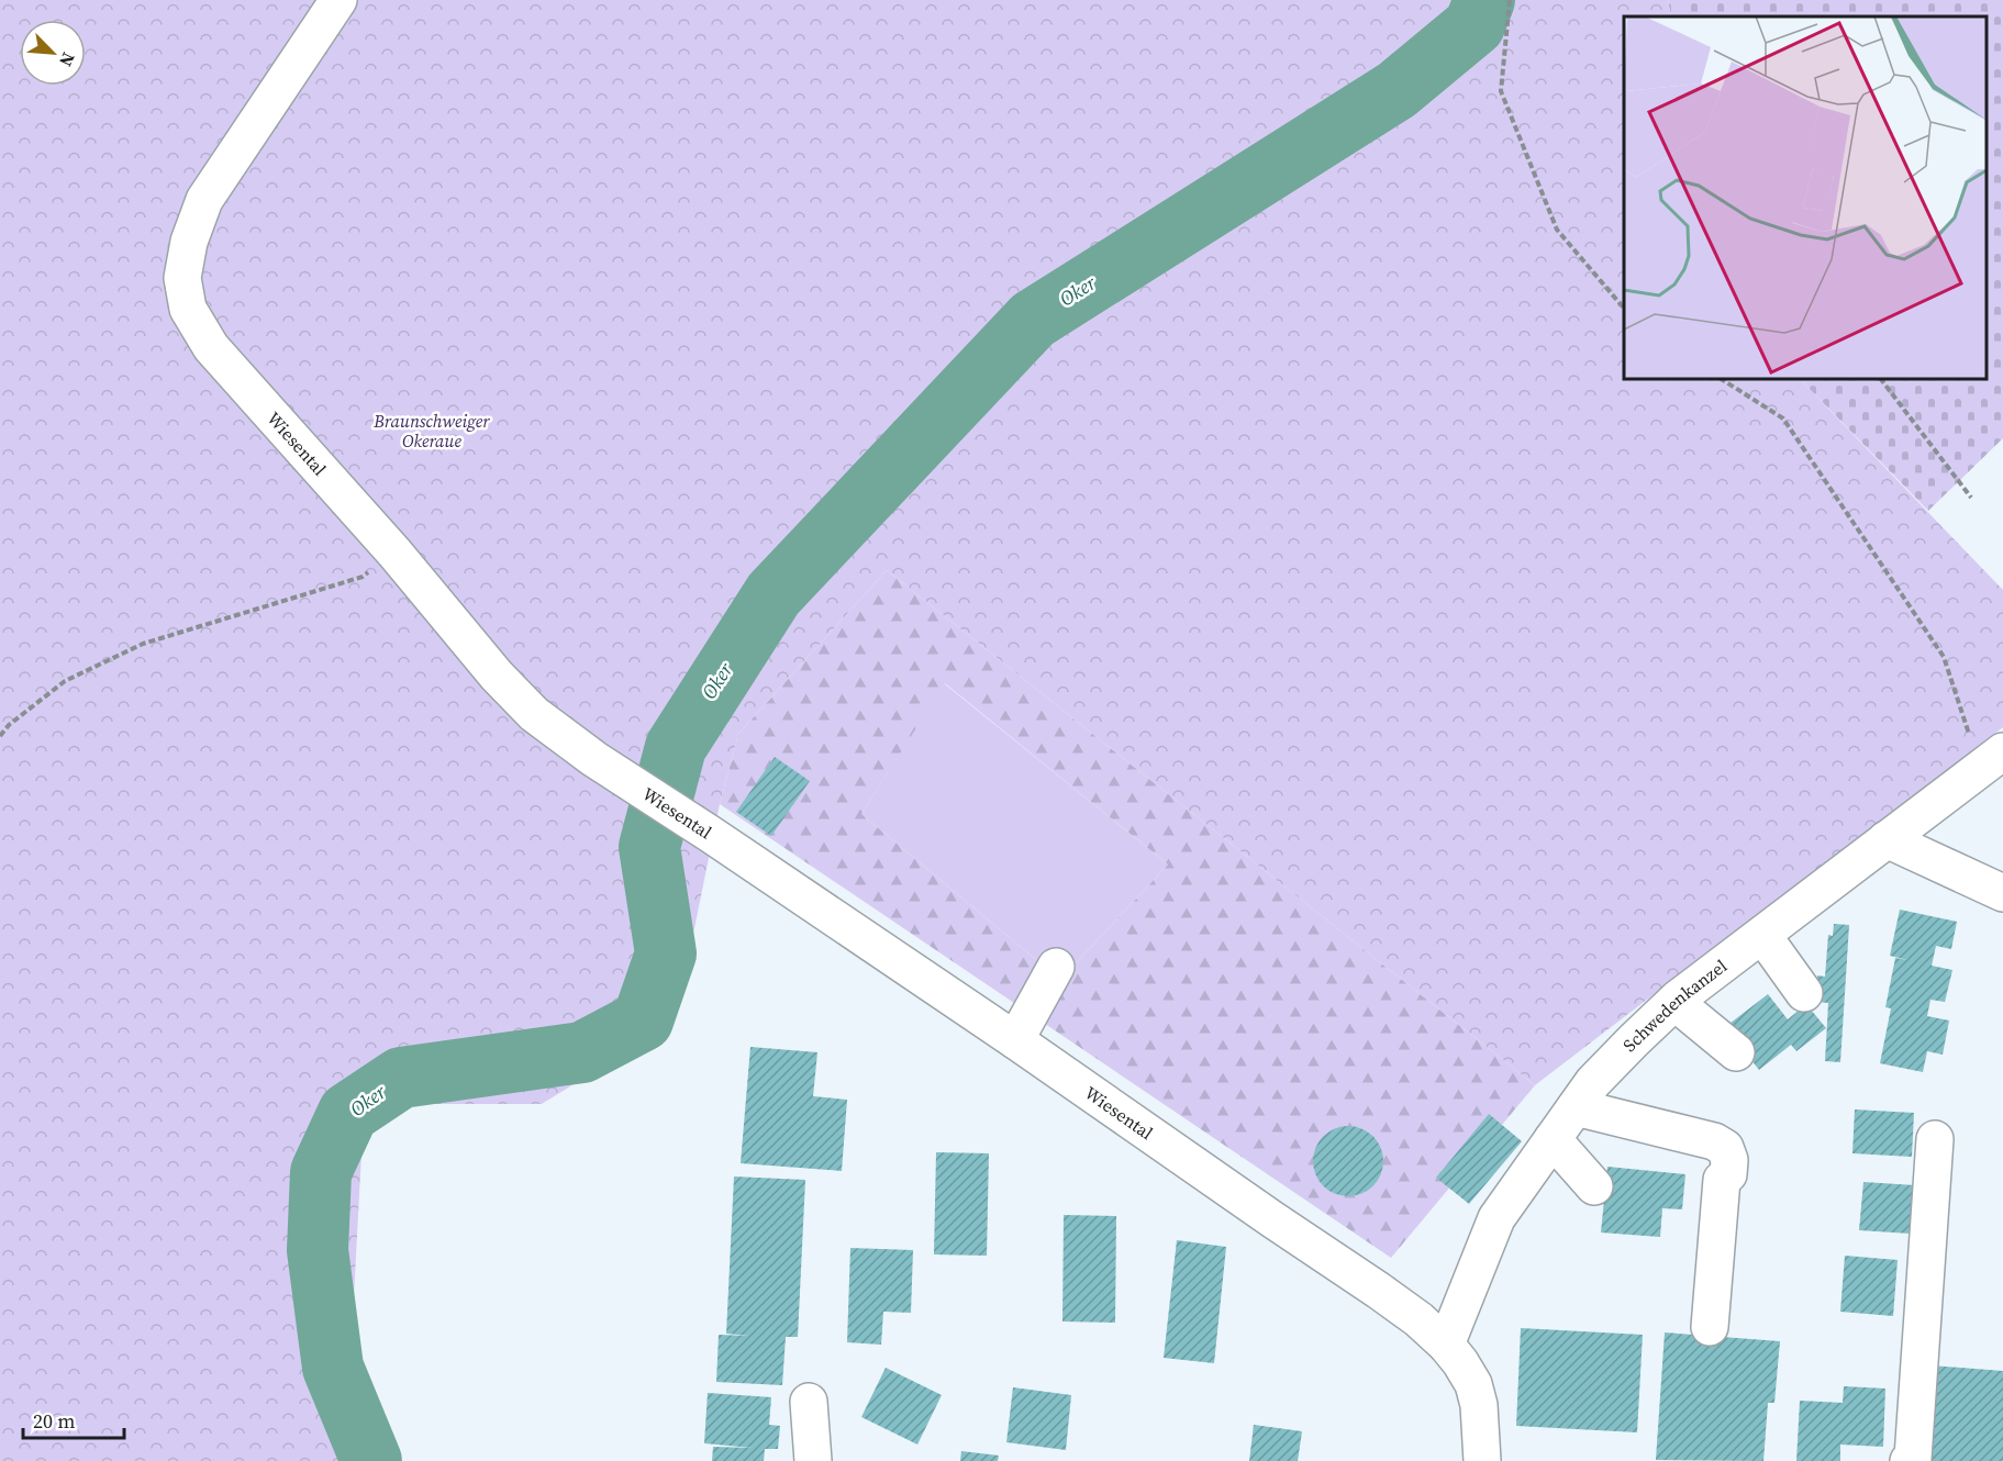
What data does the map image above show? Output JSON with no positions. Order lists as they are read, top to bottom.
{
  "streets": {
    "street": ["Wiesental", "Schwedenkanzel"]
  },
  "crossings": [
    ["Wiesental", "Schwedenkanzel"]
  ],
  "water": ["Oker"],
  "parks": ["Braunschweiger Okeraue"],
  "scale_bar": "20 m",
  "north": "bottom right"
}
